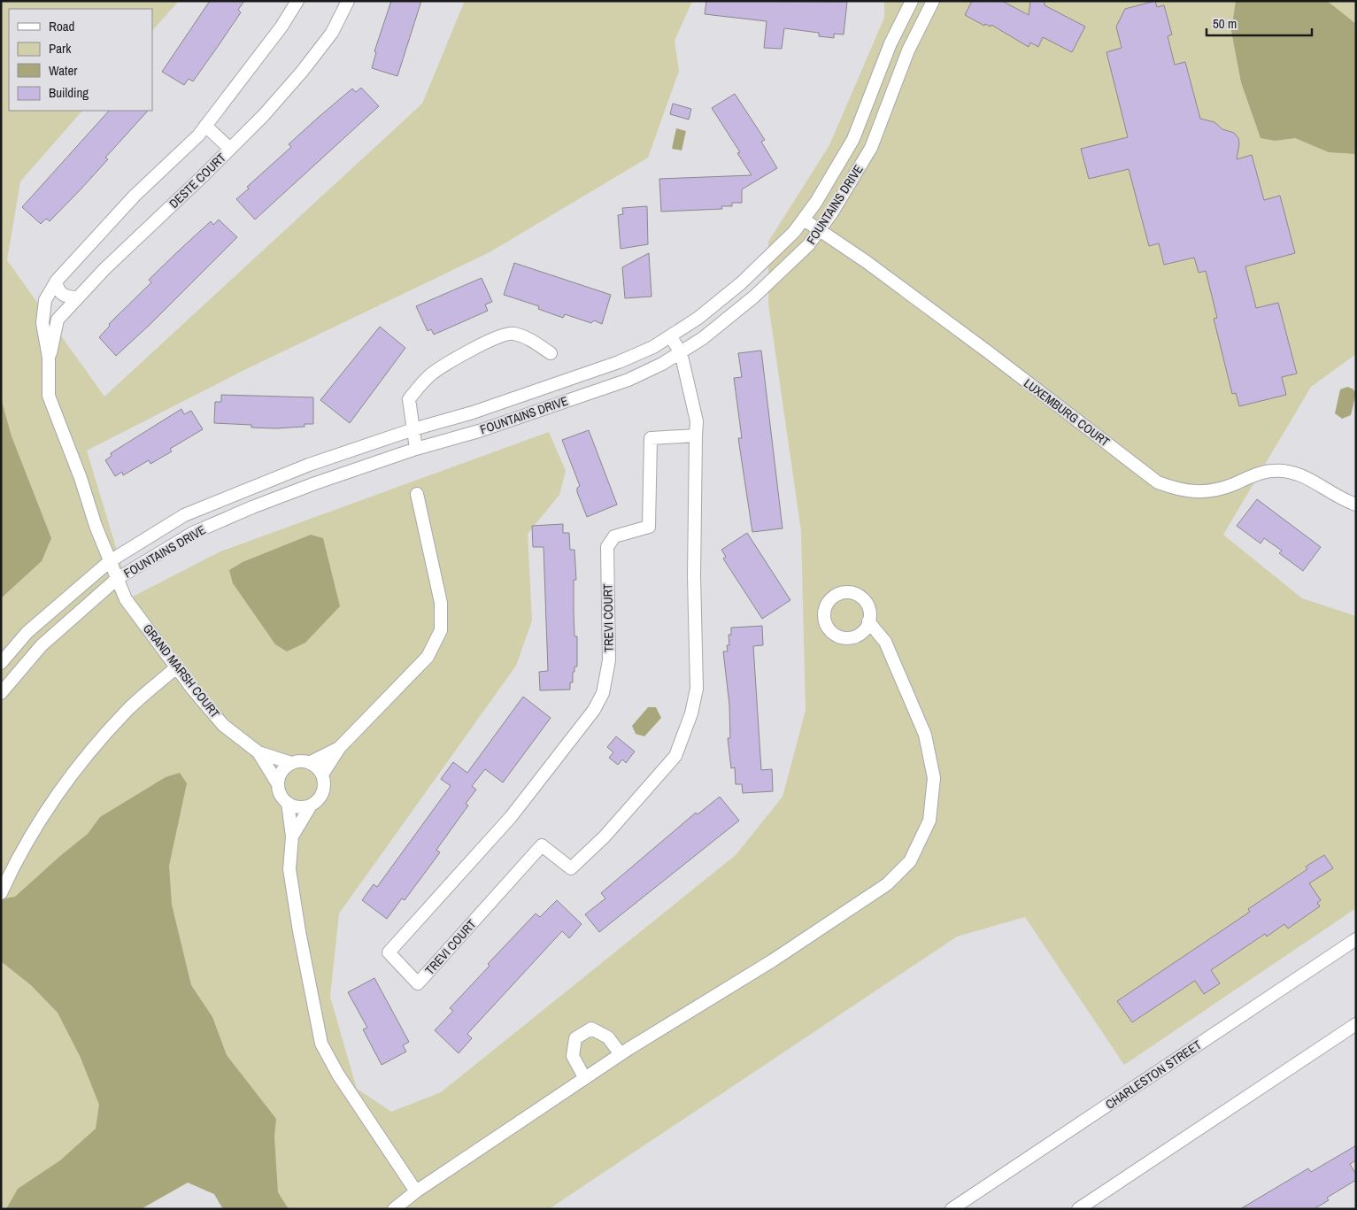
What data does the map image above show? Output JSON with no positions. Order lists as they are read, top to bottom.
{
  "streets": {
    "street": [
      "DESTE COURT",
      "FOUNTAINS DRIVE",
      "LUXEMBURG COURT",
      "TREVI COURT",
      "GRAND MARSH COURT",
      "CHARLESTON STREET"
    ]
  },
  "crossings": [
    ["DESTE COURT", "FOUNTAINS DRIVE"],
    ["DESTE COURT", "GRAND MARSH COURT"],
    ["FOUNTAINS DRIVE", "LUXEMBURG COURT"],
    ["FOUNTAINS DRIVE", "TREVI COURT"],
    ["FOUNTAINS DRIVE", "GRAND MARSH COURT"]
  ],
  "legend": [
    "Road",
    "Park",
    "Water",
    "Building"
  ],
  "scale_bar": "50 m"
}
